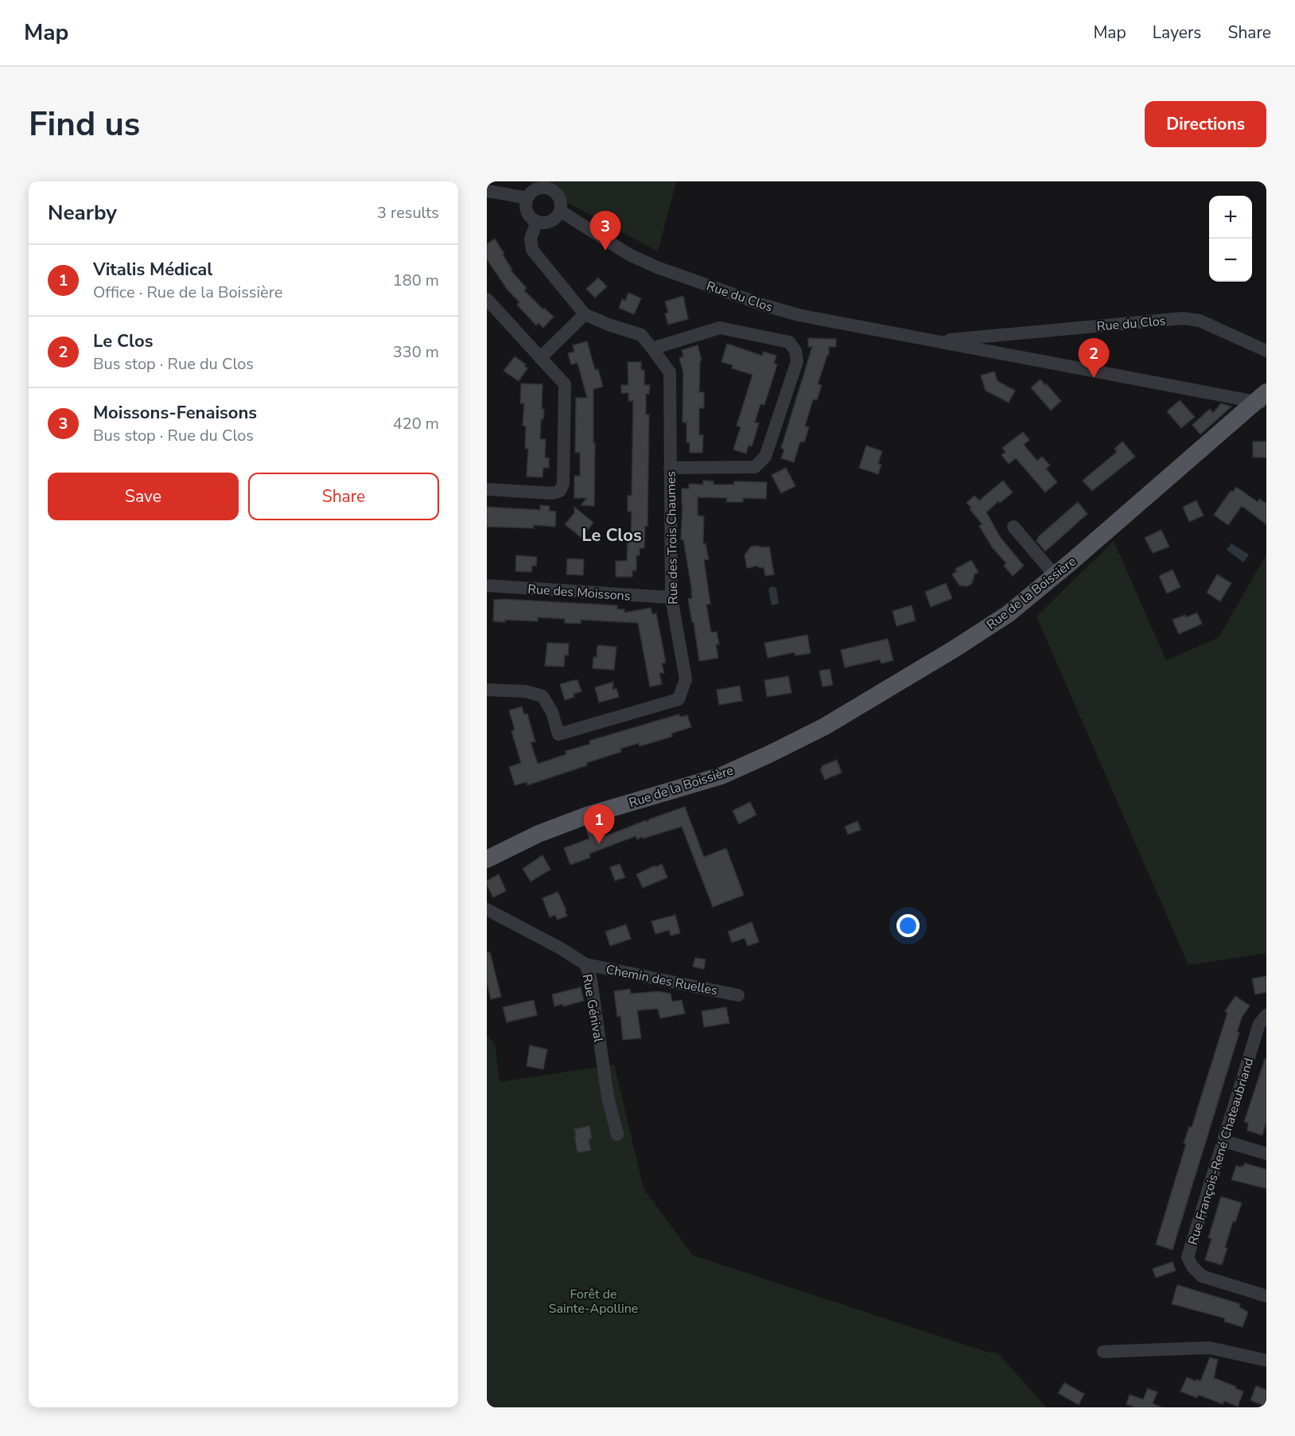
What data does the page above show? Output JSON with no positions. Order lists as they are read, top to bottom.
{
  "streets": {
    "main road": ["Rue de la Boissière"],
    "street": [
      "Rue du Clos",
      "Rue des Trois Chaumes",
      "Rue des Moissons",
      "Chemin des Ruelles",
      "Rue Génival",
      "Rue François-René Chateaubriand"
    ]
  },
  "crossings": [
    ["Rue du Clos", "Rue des Trois Chaumes"],
    ["Rue du Clos", "Rue de la Boissière"],
    ["Rue des Trois Chaumes", "Rue des Moissons"],
    ["Chemin des Ruelles", "Rue Génival"]
  ],
  "districts": ["Le Clos"],
  "parks": ["Forêt de Sainte-Apolline"],
  "page": {
    "header": "Map",
    "nav": ["Map", "Layers", "Share"],
    "buttons": [
      "Directions",
      ["Save", "Share"]
    ],
    "title": "Find us",
    "heading": ["Nearby", "3 results"],
    "map_buttons": ["+", "−"],
    "pins": ["3", "2", "1"],
    "list": [
      {
        "mark": "1",
        "name": "Vitalis Médical",
        "note": "Office · Rue de la Boissière",
        "value": "180 m"
      },
      {
        "mark": "2",
        "name": "Le Clos",
        "note": "Bus stop · Rue du Clos",
        "value": "330 m"
      },
      {
        "mark": "3",
        "name": "Moissons-Fenaisons",
        "note": "Bus stop · Rue du Clos",
        "value": "420 m"
      }
    ]
  }
}
